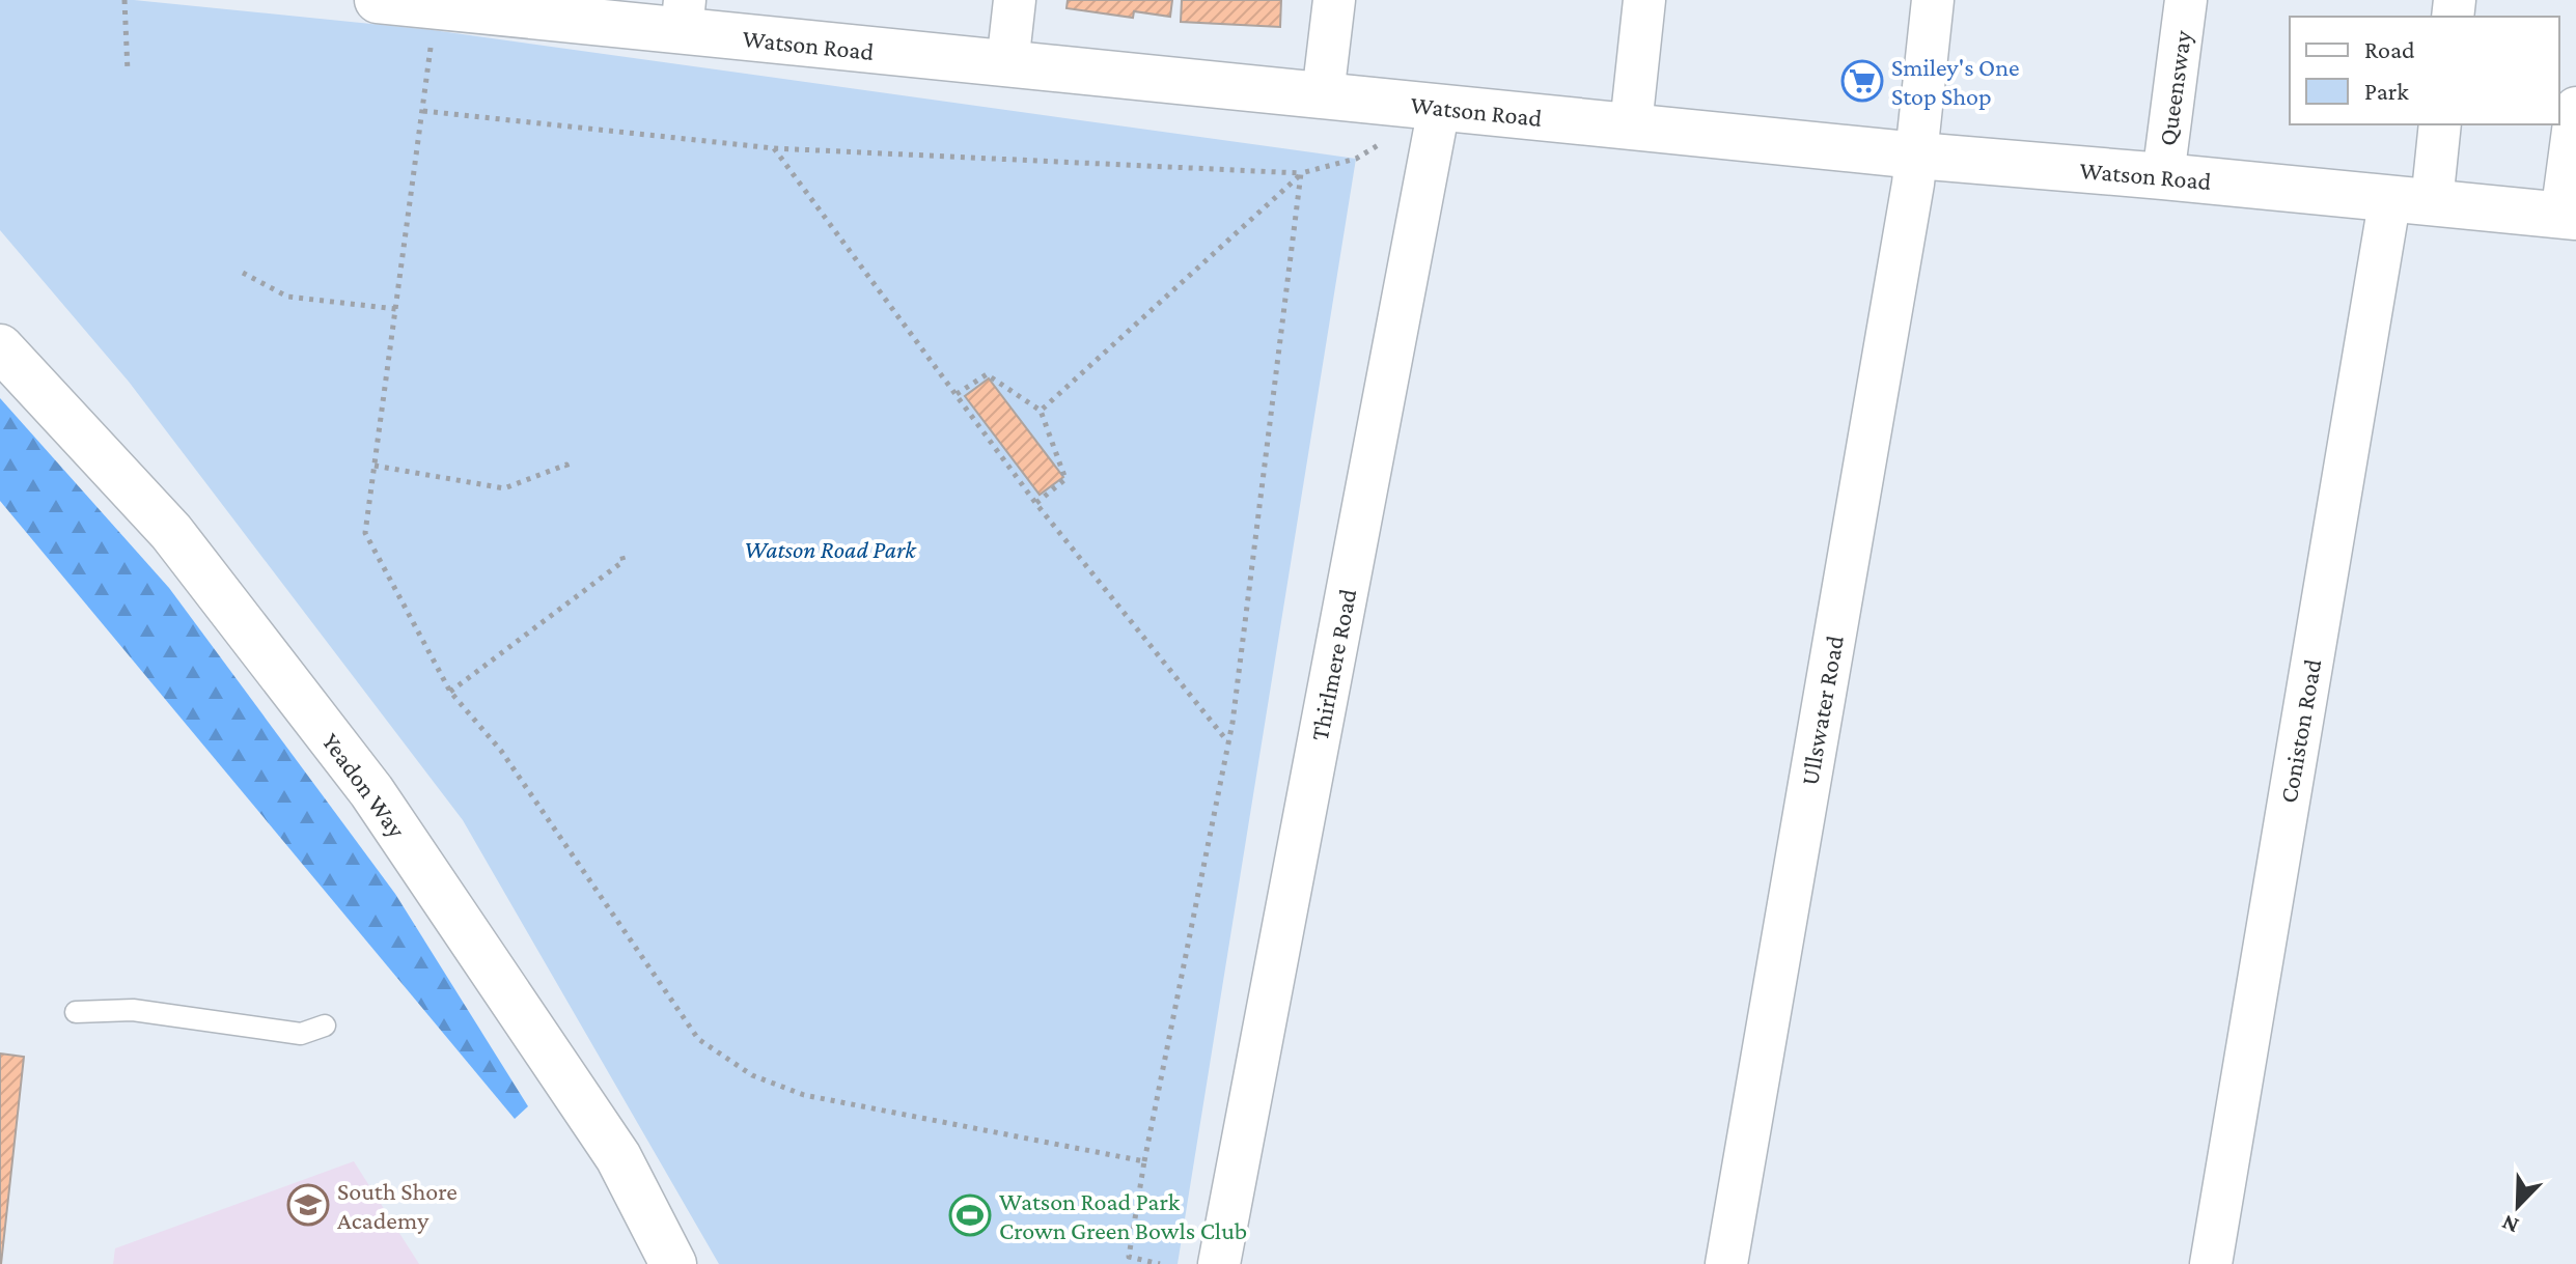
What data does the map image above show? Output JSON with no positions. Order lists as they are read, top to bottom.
{
  "streets": {
    "street": [
      "Watson Road",
      "Queensway",
      "Thirlmere Road",
      "Ullswater Road",
      "Coniston Road",
      "Yeadon Way"
    ]
  },
  "crossings": [
    ["Watson Road", "Queensway"],
    ["Watson Road", "Thirlmere Road"],
    ["Watson Road", "Ullswater Road"],
    ["Watson Road", "Coniston Road"]
  ],
  "parks": ["Watson Road Park"],
  "places": {
    "supermarket": ["Smiley's One Stop Shop"],
    "school or university": ["South Shore Academy"],
    "sports": ["Watson Road Park Crown Green Bowls Club"]
  },
  "legend": ["Road", "Park"],
  "north": "bottom left"
}
